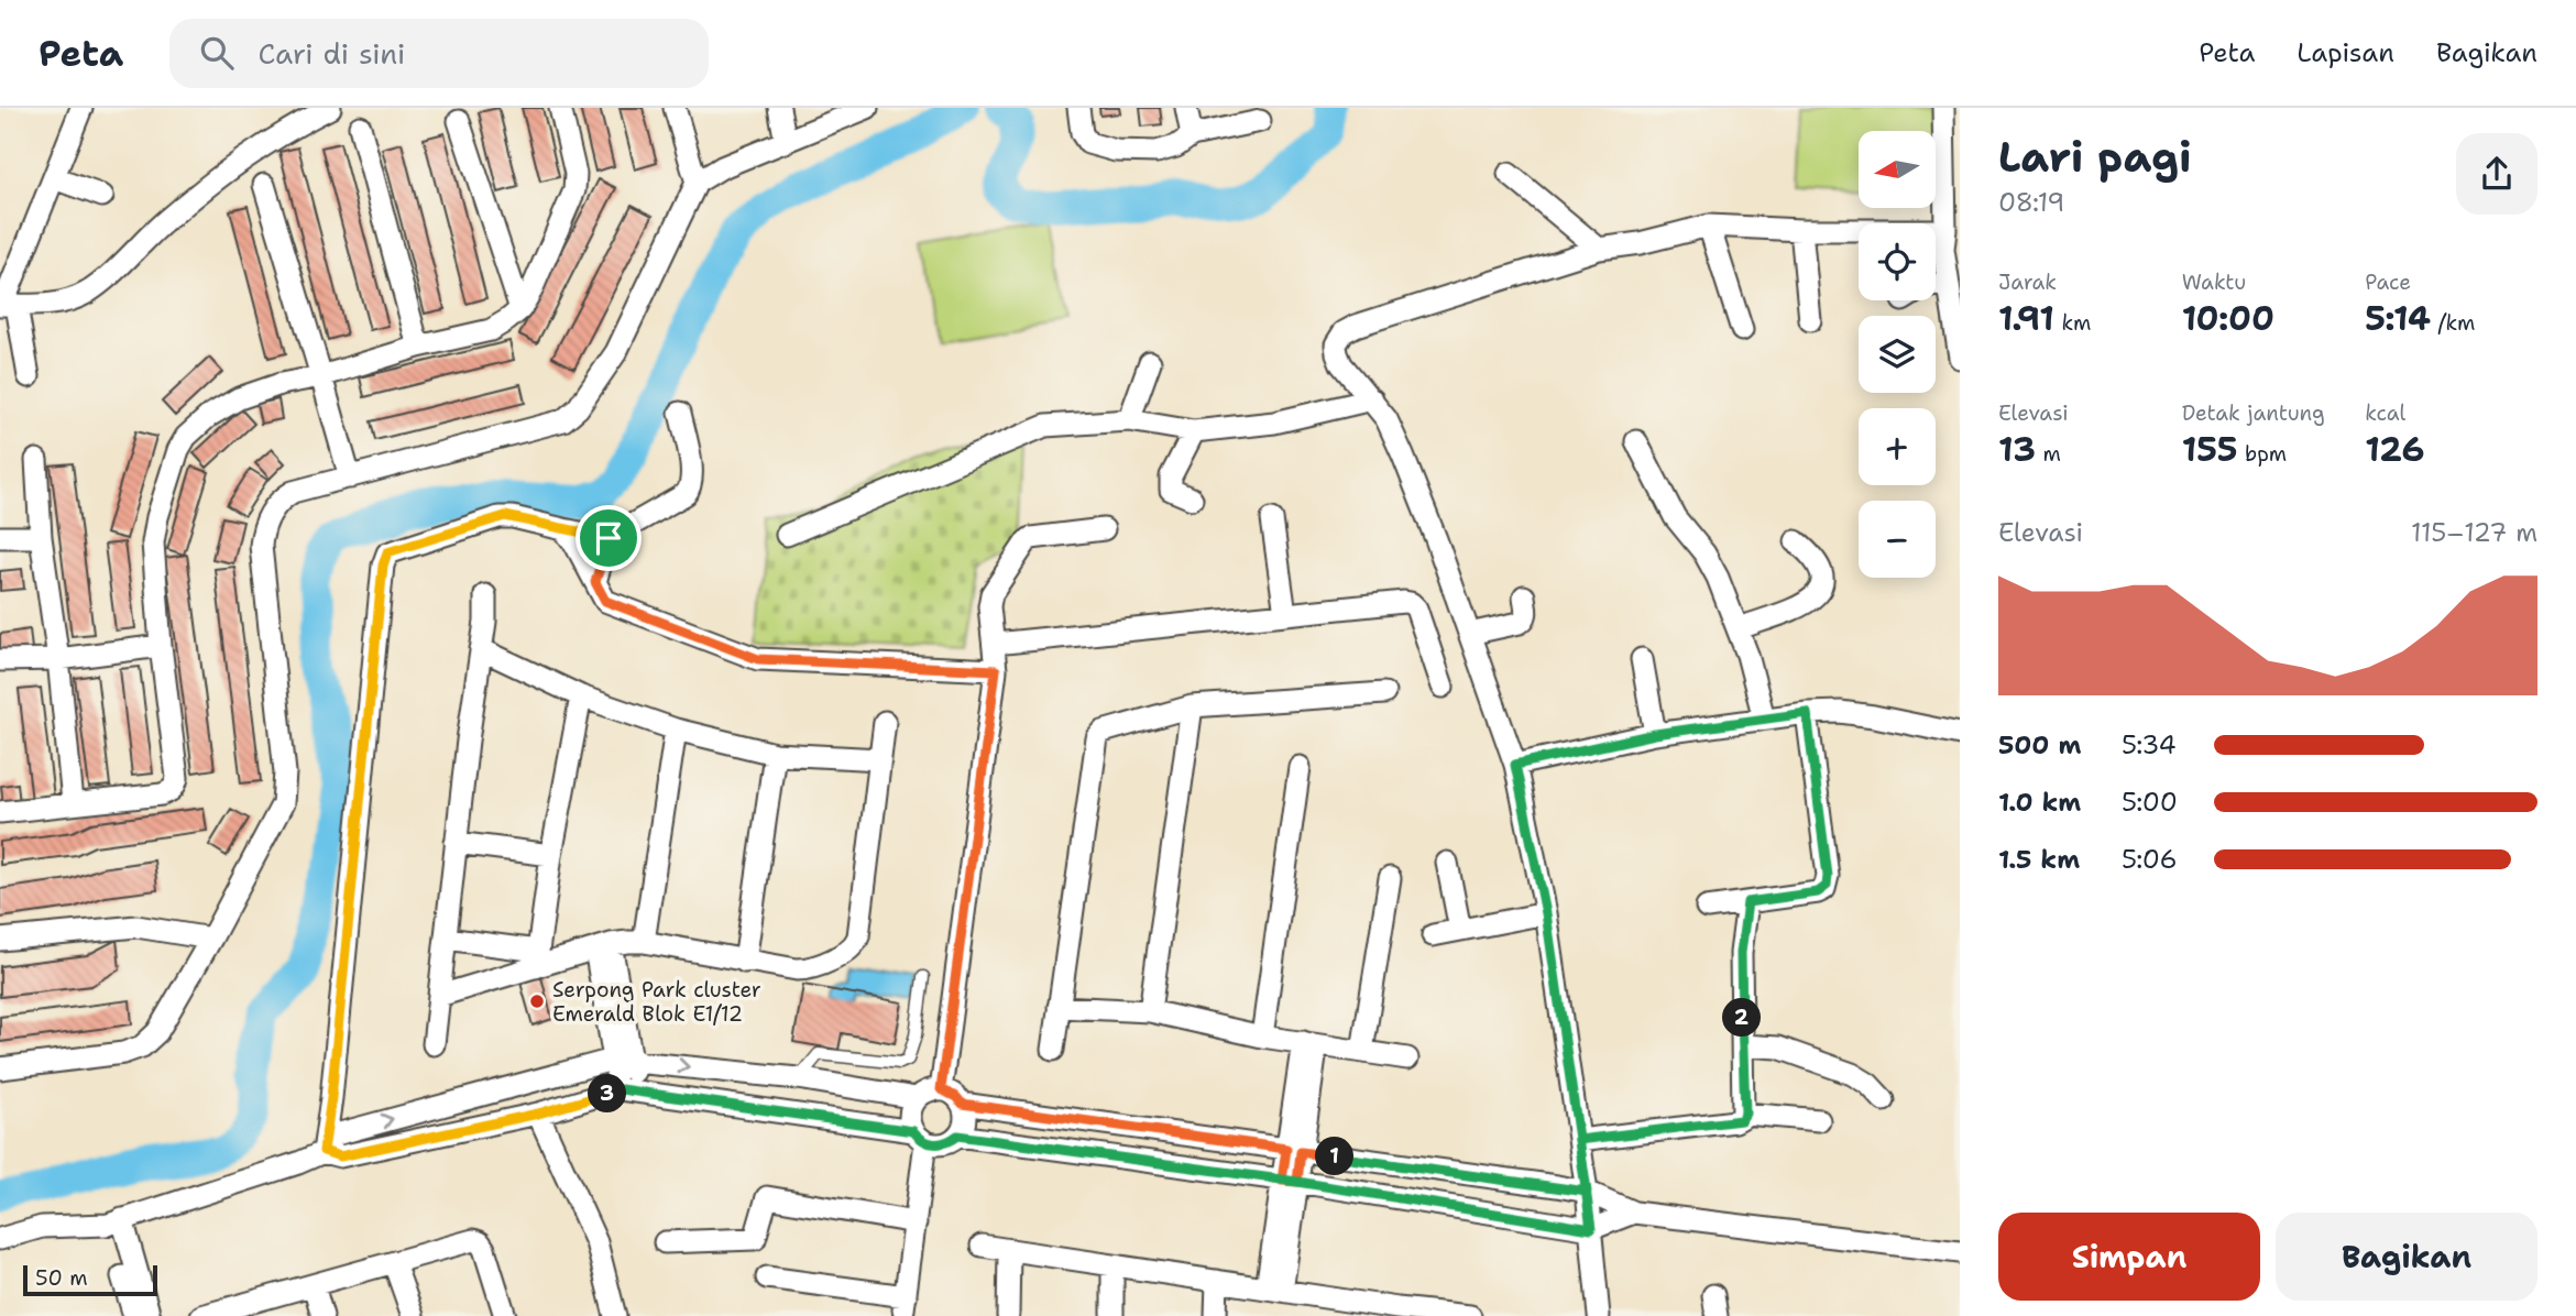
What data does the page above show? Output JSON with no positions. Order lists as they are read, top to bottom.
{
  "places": ["Serpong Park cluster Emerald Blok E1/12"],
  "scale_bar": "50 m",
  "north": "left",
  "page": {
    "header": "Peta",
    "search": "Cari di sini",
    "nav": ["Peta", "Lapisan", "Bagikan"],
    "heading": ["Lari pagi", "08:19"],
    "map_buttons": ["+", "−"],
    "stats": [
      ["Jarak", "1.91 km"],
      ["Waktu", "10:00"],
      ["Pace", "5:14 /km"],
      ["Elevasi", "13 m"],
      ["Detak jantung", "155 bpm"],
      ["kcal", "126"]
    ],
    "chart": ["Elevasi", "115–127 m"],
    "list": [
      {
        "name": "500 m",
        "note": "5:34"
      },
      {
        "name": "1.0 km",
        "note": "5:00"
      },
      {
        "name": "1.5 km",
        "note": "5:06"
      }
    ],
    "pins": ["2", "3", "1"],
    "buttons": ["Simpan", "Bagikan"],
    "scale": "50 m"
  }
}
